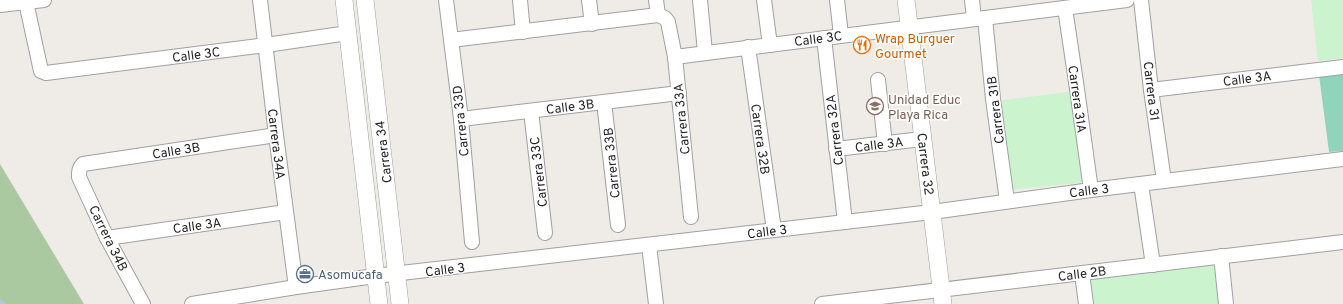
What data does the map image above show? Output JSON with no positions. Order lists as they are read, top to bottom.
{
  "streets": {
    "street": [
      "Calle 3C",
      "Calle 3A",
      "Carrera 31",
      "Carrera 31A",
      "Calle 3B",
      "Carrera 31B",
      "Carrera 33A",
      "Carrera 33D",
      "Carrera 32A",
      "Carrera 32B",
      "Carrera 34A",
      "Carrera 34",
      "Carrera 33B",
      "Carrera 32",
      "Carrera 33C",
      "Calle 3",
      "Carrera 34B",
      "Calle 2B"
    ]
  },
  "crossings": [
    ["Calle 3C", "Carrera 31A"],
    ["Calle 3C", "Carrera 31B"],
    ["Calle 3C", "Carrera 33A"],
    ["Calle 3C", "Carrera 32A"],
    ["Calle 3C", "Carrera 32B"],
    ["Calle 3C", "Carrera 34A"],
    ["Calle 3C", "Carrera 34"],
    ["Calle 3C", "Carrera 32"],
    ["Calle 3A", "Carrera 31"],
    ["Calle 3A", "Carrera 32A"],
    ["Calle 3A", "Carrera 34A"],
    ["Calle 3A", "Carrera 32"],
    ["Calle 3A", "Carrera 34B"],
    ["Carrera 31", "Calle 3"],
    ["Carrera 31A", "Calle 3"],
    ["Calle 3B", "Carrera 33A"],
    ["Calle 3B", "Carrera 33D"],
    ["Calle 3B", "Carrera 34A"],
    ["Calle 3B", "Carrera 33B"],
    ["Calle 3B", "Carrera 33C"],
    ["Calle 3B", "Carrera 34B"],
    ["Carrera 31B", "Calle 3"],
    ["Carrera 32A", "Calle 3"],
    ["Carrera 32B", "Calle 3"],
    ["Carrera 34A", "Calle 3"],
    ["Carrera 34", "Calle 3"],
    ["Carrera 32", "Calle 3"],
    ["Carrera 32", "Calle 2B"]
  ],
  "places": {
    "restaurant": ["Wrap Burguer Gourmet"],
    "school or university": ["Unidad Educ Playa Rica"],
    "office": ["Asomucafa"]
  }
}
